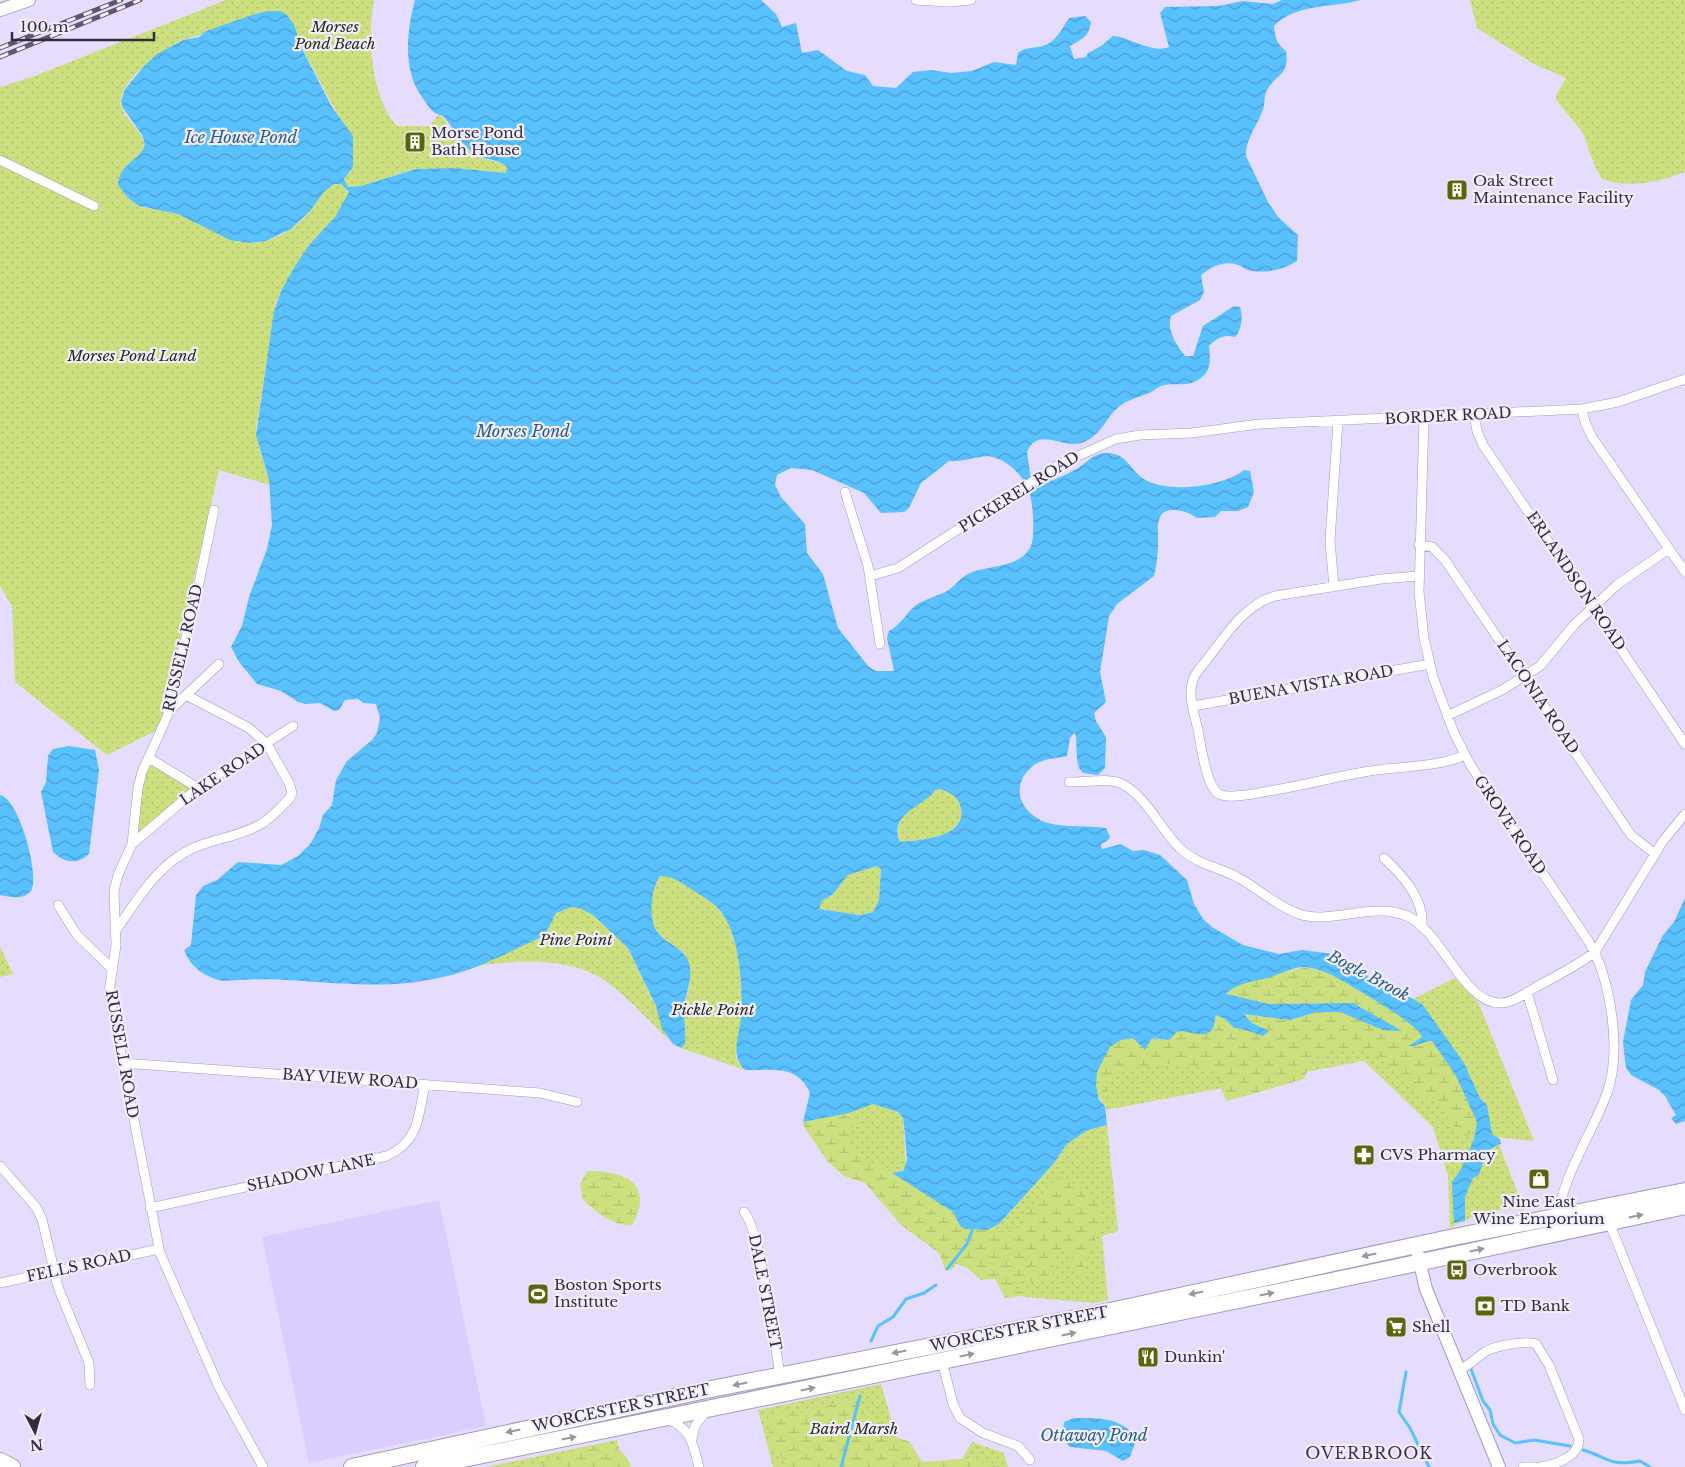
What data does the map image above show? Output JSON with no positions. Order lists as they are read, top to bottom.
{
  "streets": {
    "highway": ["WORCESTER STREET"],
    "street": [
      "BORDER ROAD",
      "PICKEREL ROAD",
      "ERLANDSON ROAD",
      "RUSSELL ROAD",
      "BUENA VISTA ROAD",
      "LACONIA ROAD",
      "LAKE ROAD",
      "GROVE ROAD",
      "BAY VIEW ROAD",
      "SHADOW LANE",
      "FELLS ROAD",
      "DALE STREET"
    ]
  },
  "crossings": [
    ["BORDER ROAD", "PICKEREL ROAD"],
    ["BORDER ROAD", "ERLANDSON ROAD"],
    ["BORDER ROAD", "GROVE ROAD"],
    ["RUSSELL ROAD", "LAKE ROAD"],
    ["RUSSELL ROAD", "BAY VIEW ROAD"],
    ["RUSSELL ROAD", "SHADOW LANE"],
    ["RUSSELL ROAD", "FELLS ROAD"],
    ["BUENA VISTA ROAD", "GROVE ROAD"],
    ["LACONIA ROAD", "GROVE ROAD"],
    ["GROVE ROAD", "WORCESTER STREET"],
    ["BAY VIEW ROAD", "SHADOW LANE"],
    ["DALE STREET", "WORCESTER STREET"]
  ],
  "districts": ["OVERBROOK"],
  "water": [
    "Ice House Pond",
    "Morses Pond",
    "Bogle Brook",
    "Ottaway Pond"
  ],
  "parks": [
    "Morses Pond Beach",
    "Morses Pond Land",
    "Pine Point",
    "Pickle Point",
    "Baird Marsh"
  ],
  "places": {
    "building": ["Morse Pond Bath House", "Oak Street Maintenance Facility"],
    "pharmacy": ["CVS Pharmacy"],
    "shop": ["Nine East Wine Emporium"],
    "bus stop": ["Overbrook"],
    "sports": ["Boston Sports Institute"],
    "bank": ["TD Bank"],
    "supermarket": ["Shell"],
    "restaurant": ["Dunkin'"]
  },
  "scale_bar": "100 m",
  "north": "bottom"
}
